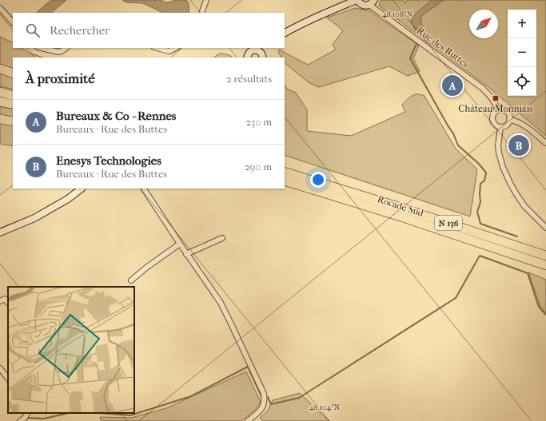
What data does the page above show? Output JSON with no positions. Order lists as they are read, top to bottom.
{
  "streets": {
    "highway": ["Rocade Sud", "N 136"],
    "street": ["Rue des Buttes"]
  },
  "places": {
    "transit": ["Château Monniais"]
  },
  "north": "top right",
  "page": {
    "map_buttons": ["+", "−"],
    "search": "Rechercher",
    "heading": ["À proximité", "2 résultats"],
    "pins": ["A", "B"],
    "list": [
      {
        "mark": "A",
        "name": "Bureaux & Co - Rennes",
        "note": "Bureaux · Rue des Buttes",
        "value": "230 m"
      },
      {
        "mark": "B",
        "name": "Enesys Technologies",
        "note": "Bureaux · Rue des Buttes",
        "value": "290 m"
      }
    ]
  },
  "coordinates": ["48.108°N", "48.104°N"]
}
